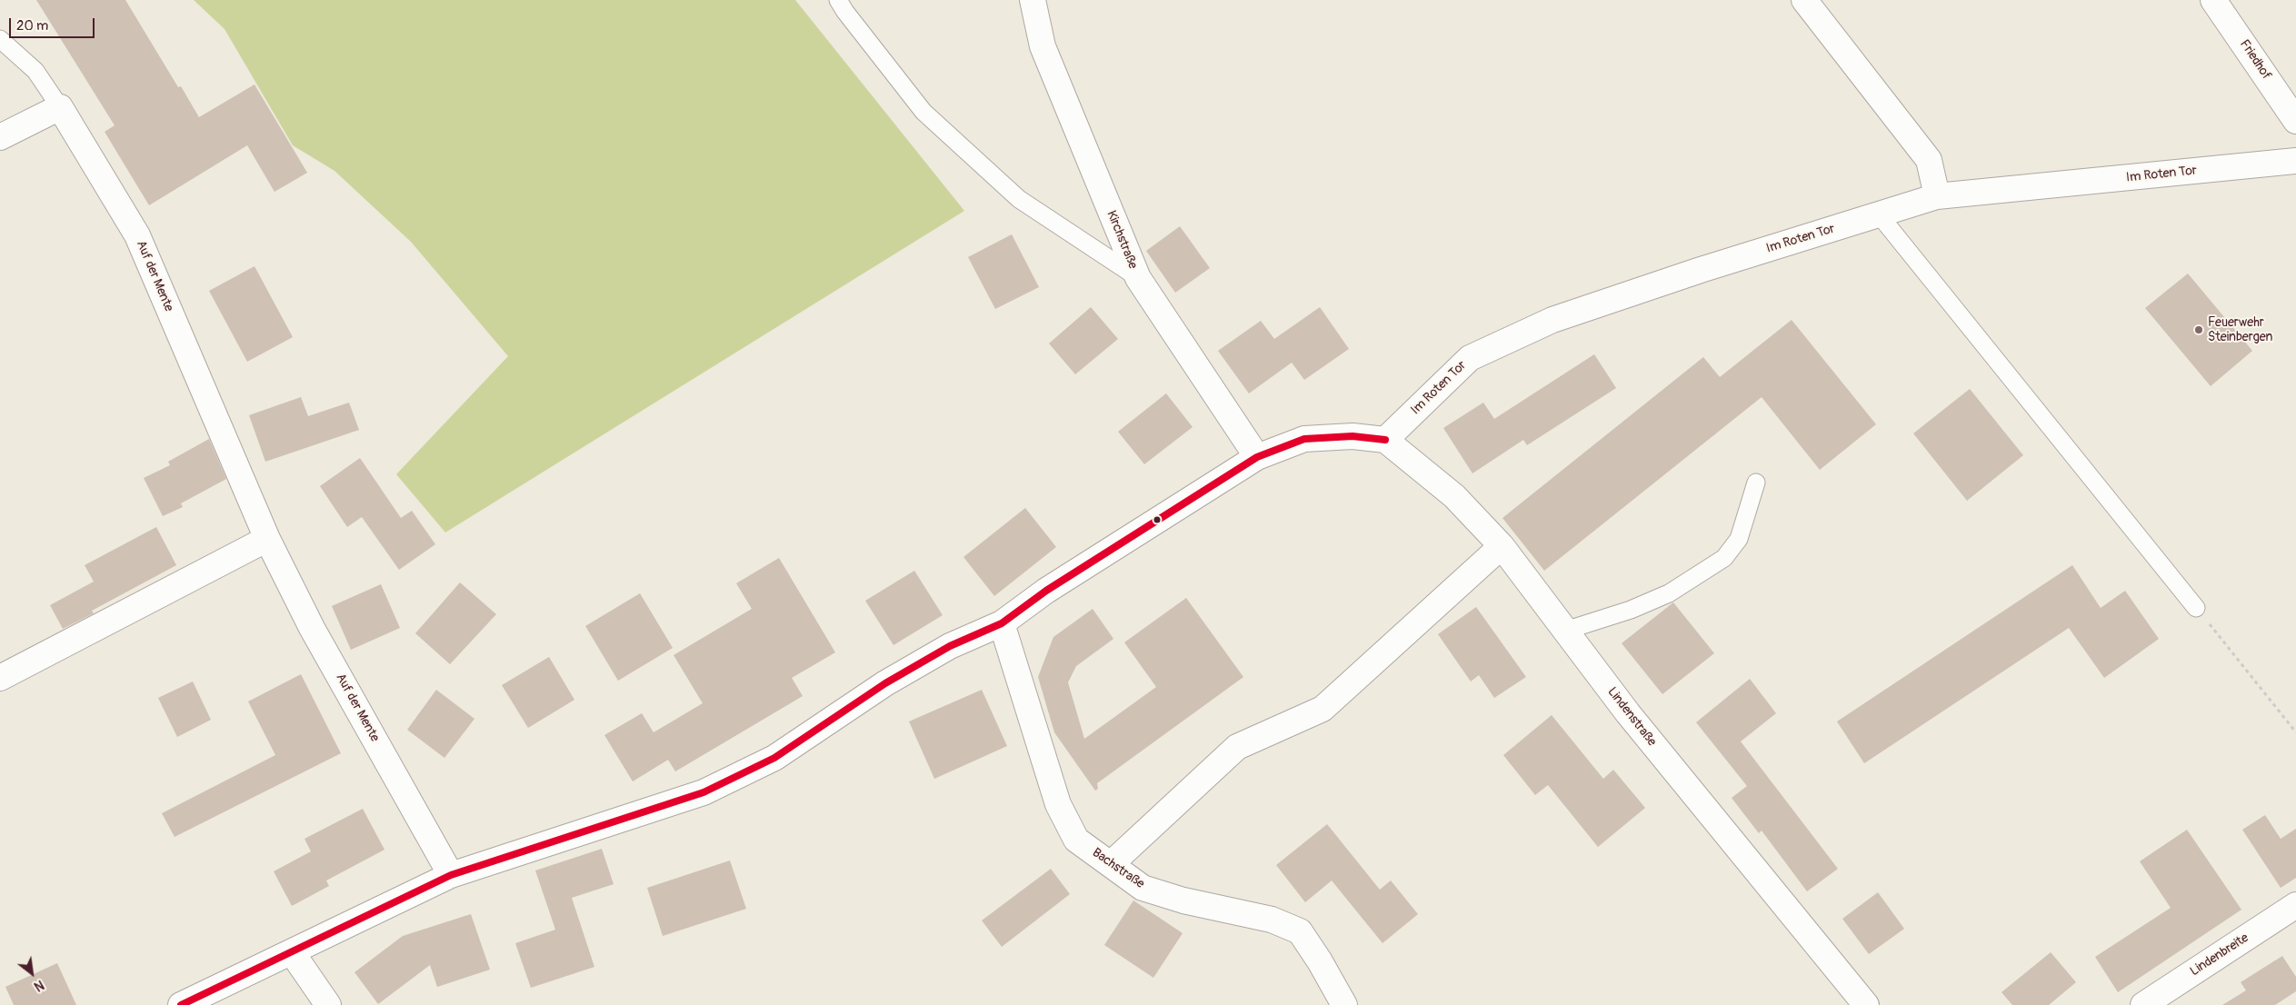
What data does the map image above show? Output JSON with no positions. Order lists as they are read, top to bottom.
{
  "streets": {
    "street": [
      "Friedhof",
      "Im Roten Tor",
      "Kirchstraße",
      "Auf der Mente",
      "Lindenstraße",
      "Bachstraße",
      "Lindenbreite"
    ]
  },
  "crossings": [
    ["Im Roten Tor", "Lindenstraße"]
  ],
  "places": ["Feuerwehr Steinbergen"],
  "scale_bar": "20 m",
  "north": "bottom right"
}
